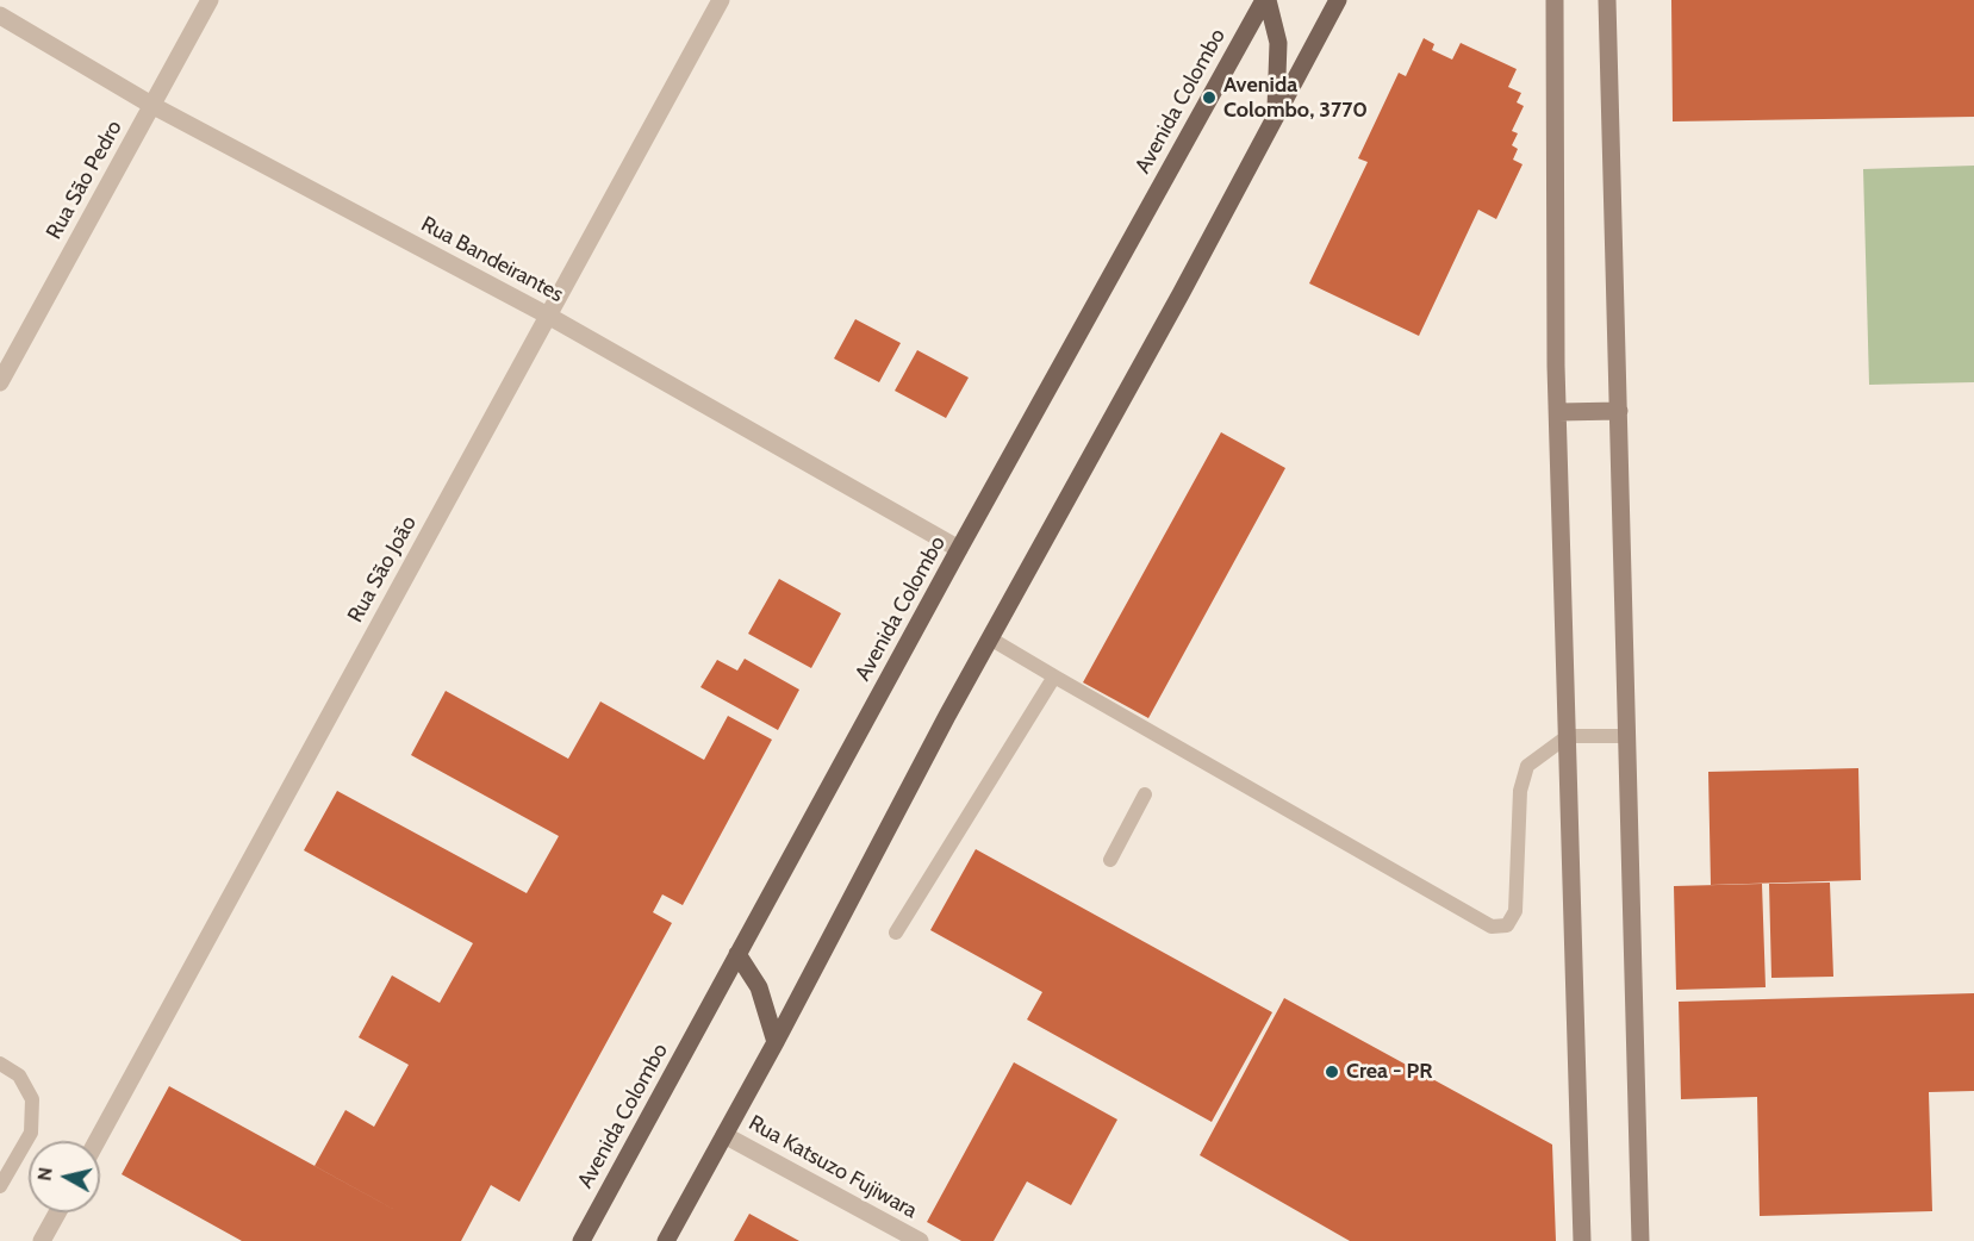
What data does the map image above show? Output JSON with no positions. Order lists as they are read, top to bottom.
{
  "streets": {
    "main road": ["Avenida Colombo"],
    "street": [
      "Rua São Pedro",
      "Rua Bandeirantes",
      "Rua São João",
      "Rua Katsuzo Fujiwara"
    ]
  },
  "crossings": [
    ["Avenida Colombo", "Rua Bandeirantes"],
    ["Rua São Pedro", "Rua Bandeirantes"],
    ["Rua Bandeirantes", "Rua São João"]
  ],
  "places": ["Avenida Colombo, 3770", "Crea - PR"],
  "north": "left"
}
